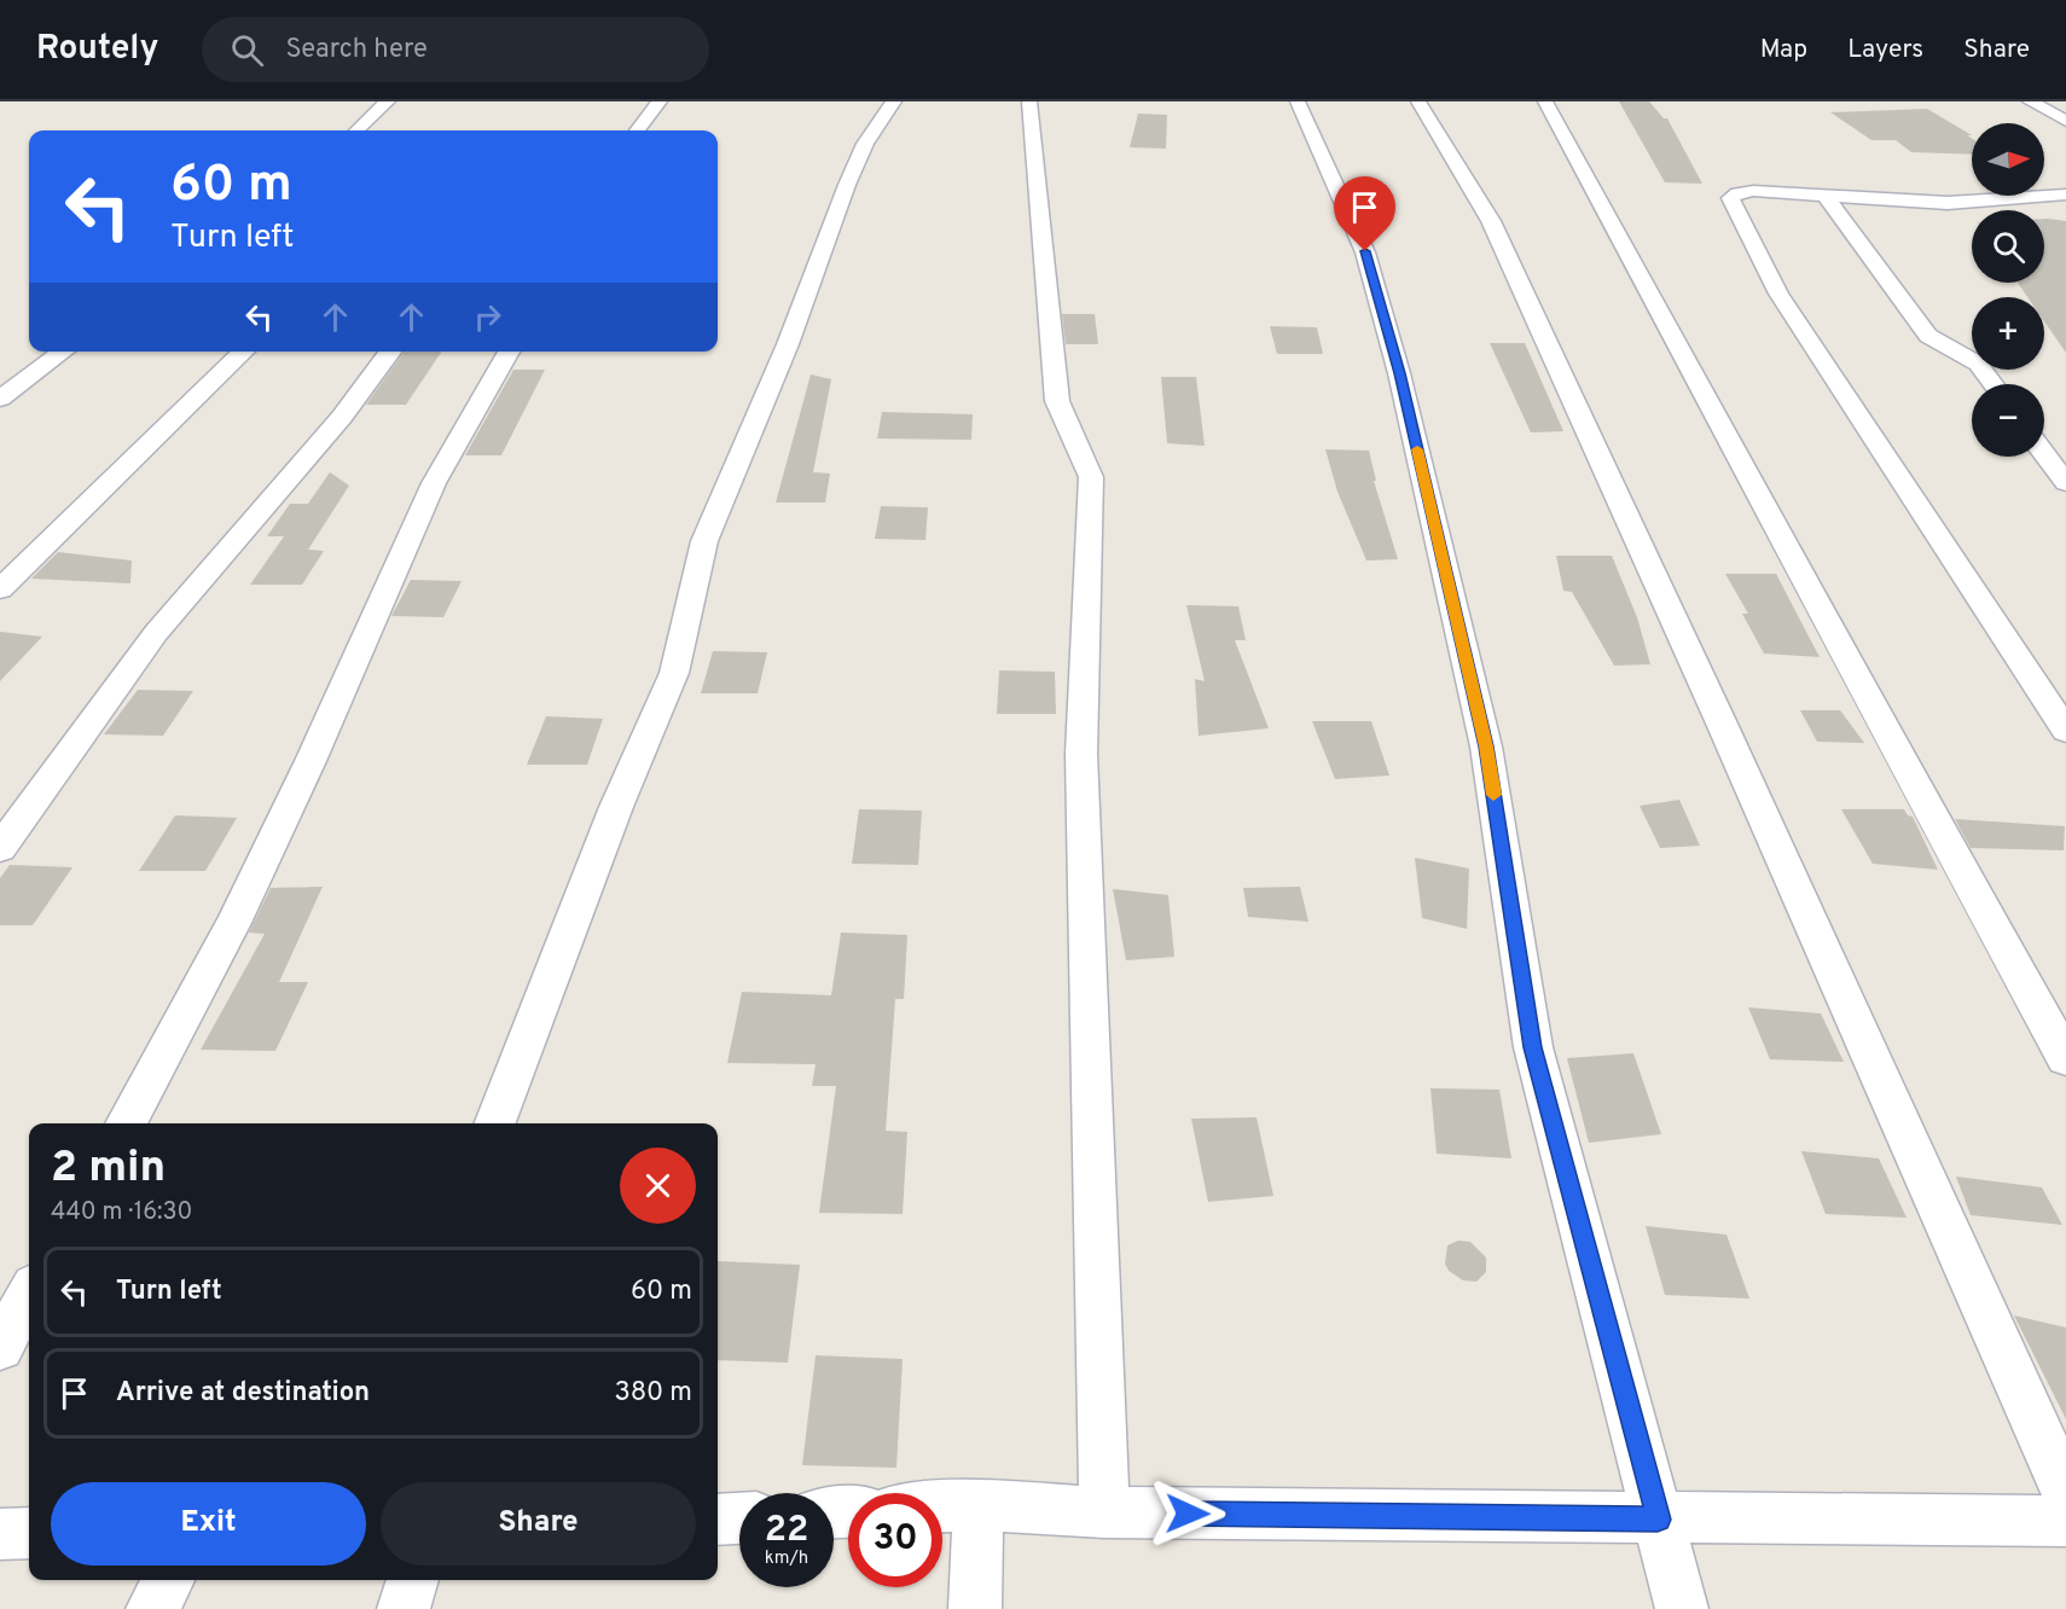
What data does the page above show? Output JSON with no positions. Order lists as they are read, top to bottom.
{
  "north": "right",
  "page": {
    "header": "Routely",
    "search": "Search here",
    "nav": ["Map", "Layers", "Share"],
    "map_buttons": ["+", "−"],
    "turn": ["60 m", "Turn left"],
    "heading": ["2 min", "440 m · 16:30"],
    "list": [
      {
        "name": "Turn left",
        "value": "60 m"
      },
      {
        "name": "Arrive at destination",
        "value": "380 m"
      }
    ],
    "buttons": ["Exit", "Share"],
    "speed": "22 km/h",
    "limit": "30"
  }
}
